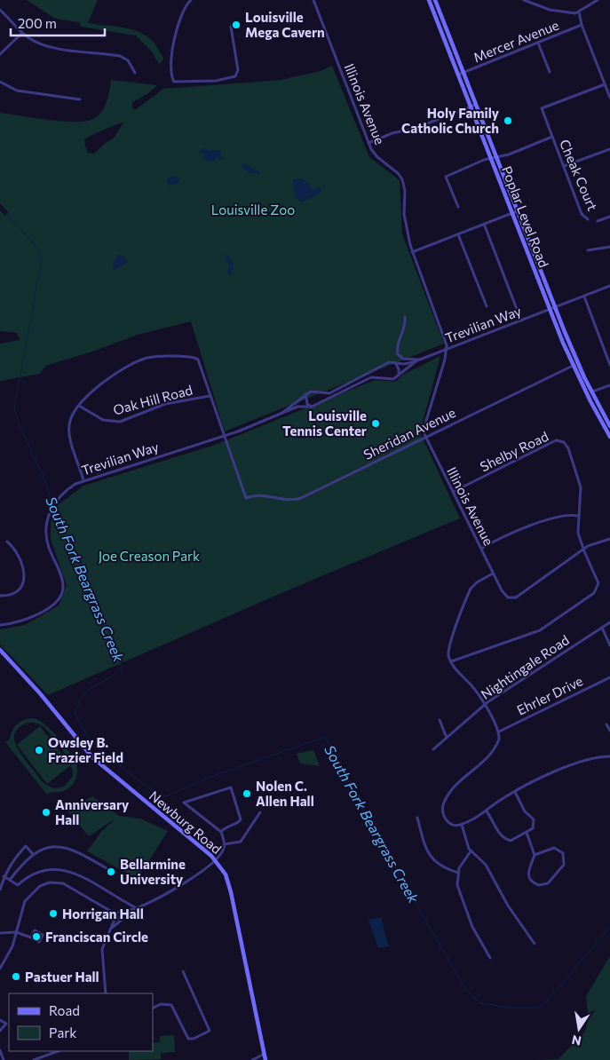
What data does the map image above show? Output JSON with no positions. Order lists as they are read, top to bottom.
{
  "streets": {
    "main road": ["Poplar Level Road", "Newburg Road"],
    "street": [
      "Mercer Avenue",
      "Illinois Avenue",
      "Cheak Court",
      "Trevilian Way",
      "Oak Hill Road",
      "Sheridan Avenue",
      "Shelby Road",
      "Nightingale Road",
      "Ehrler Drive"
    ]
  },
  "crossings": [
    ["Mercer Avenue", "Poplar Level Road"],
    ["Illinois Avenue", "Trevilian Way"],
    ["Illinois Avenue", "Sheridan Avenue"],
    ["Illinois Avenue", "Shelby Road"],
    ["Poplar Level Road", "Trevilian Way"],
    ["Poplar Level Road", "Sheridan Avenue"],
    ["Trevilian Way", "Sheridan Avenue"]
  ],
  "water": ["South Fork Beargrass Creek"],
  "parks": ["Louisville Zoo", "Joe Creason Park"],
  "places": [
    "Louisville Mega Cavern",
    "Holy Family Catholic Church",
    "Louisville Tennis Center",
    "Owsley B. Frazier Field",
    "Nolen C. Allen Hall",
    "Anniversary Hall",
    "Bellarmine University",
    "Horrigan Hall",
    "Franciscan Circle",
    "Pastuer Hall"
  ],
  "legend": ["Road", "Park"],
  "scale_bar": "200 m",
  "north": "bottom"
}
